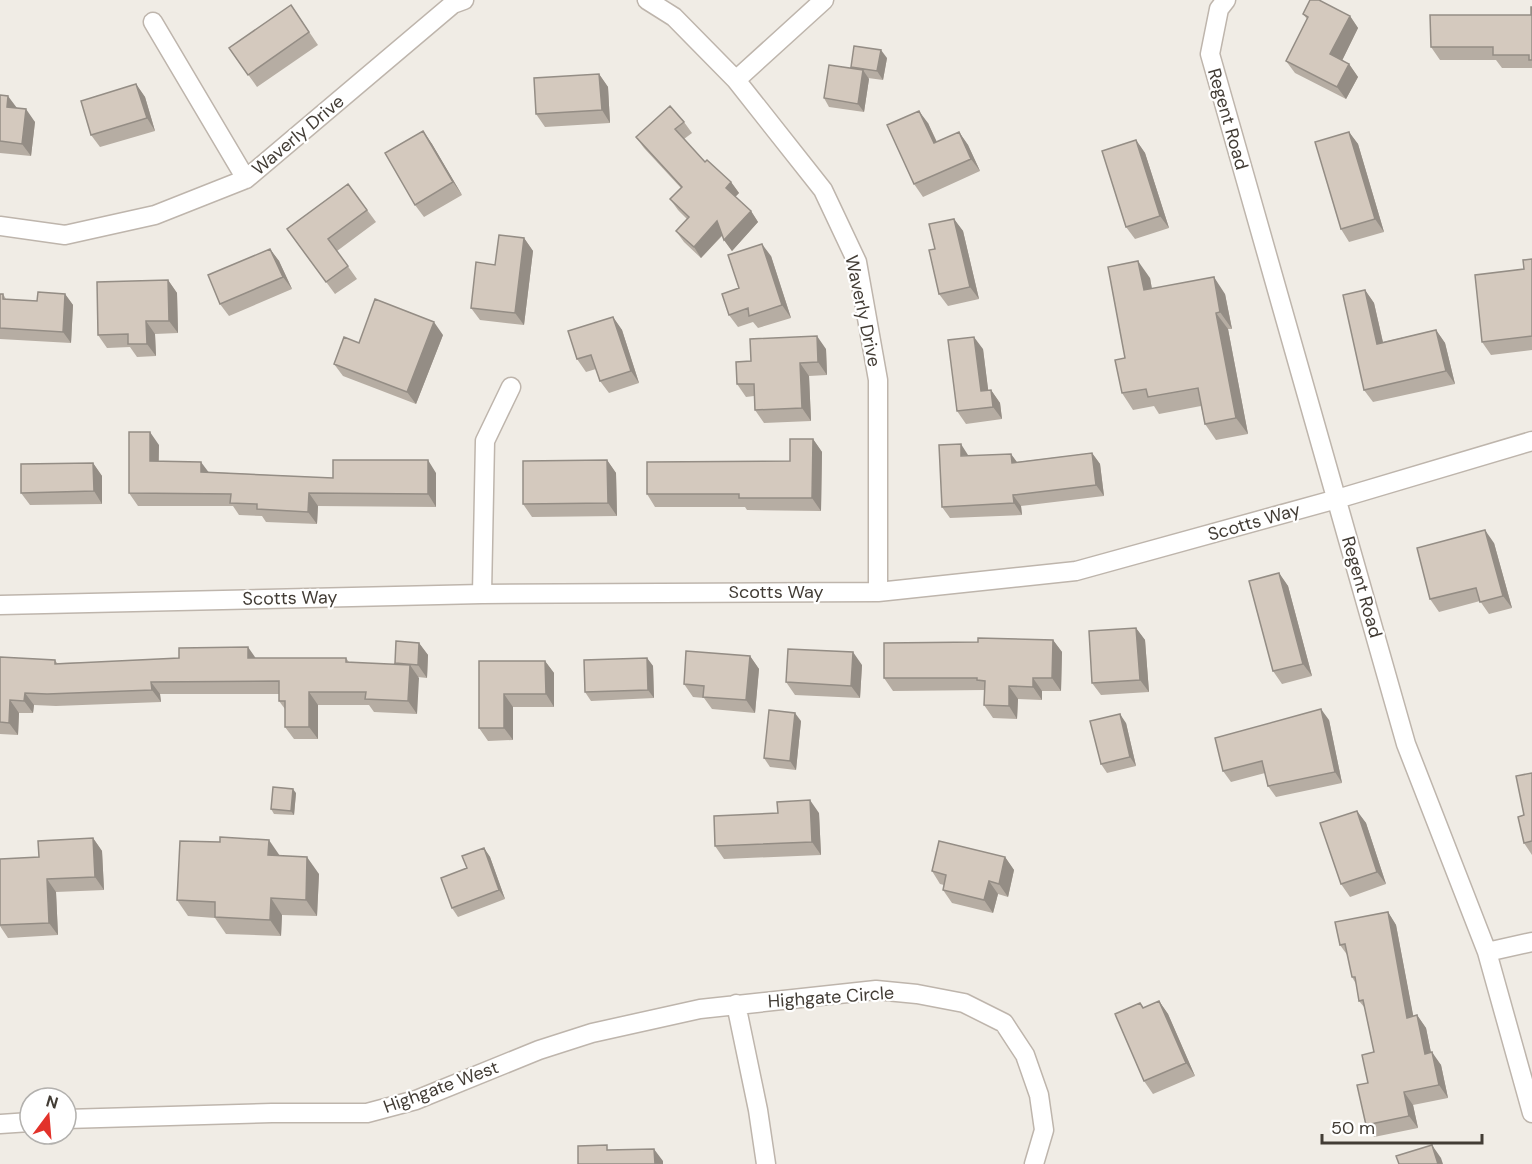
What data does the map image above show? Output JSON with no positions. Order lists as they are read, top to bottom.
{
  "streets": {
    "street": [
      "Regent Road",
      "Waverly Drive",
      "Scotts Way",
      "Highgate Circle",
      "Highgate West"
    ]
  },
  "crossings": [
    ["Regent Road", "Scotts Way"],
    ["Waverly Drive", "Scotts Way"],
    ["Highgate Circle", "Highgate West"]
  ],
  "scale_bar": "50 m",
  "north": "top"
}
